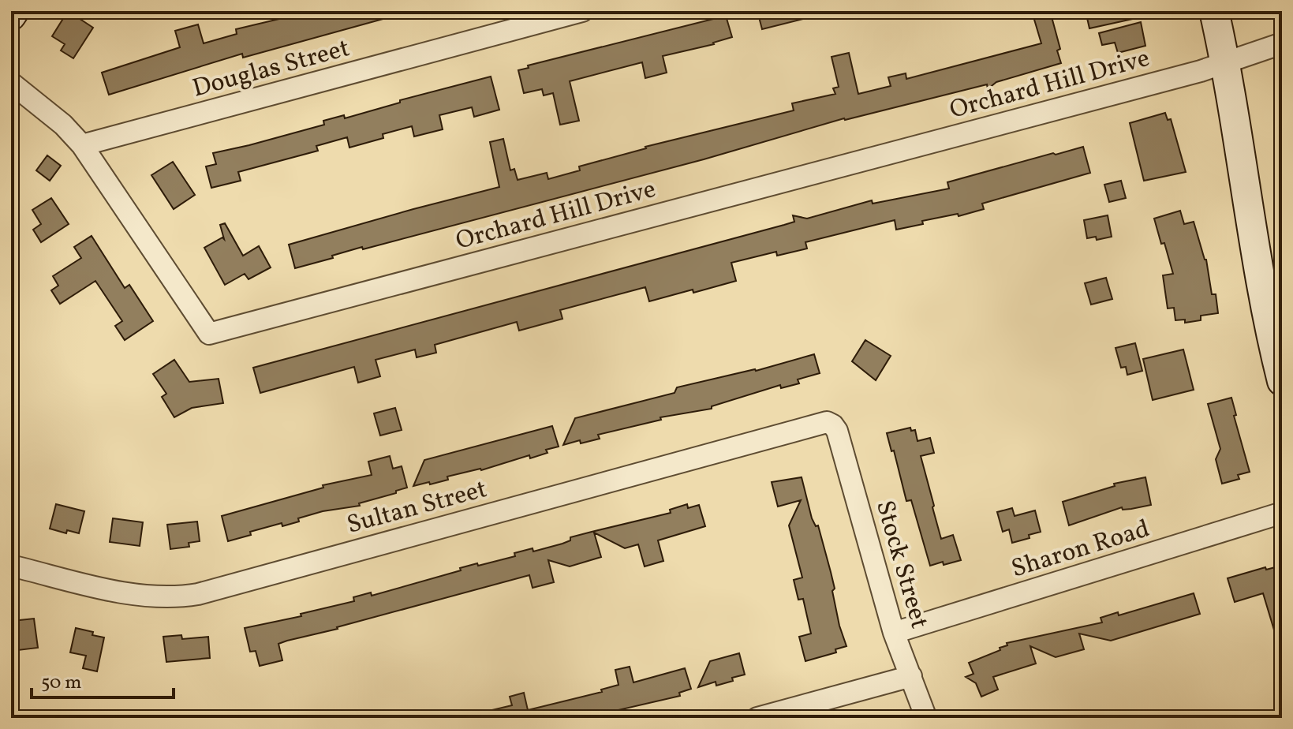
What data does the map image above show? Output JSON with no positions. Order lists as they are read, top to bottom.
{
  "streets": {
    "street": [
      "Douglas Street",
      "Orchard Hill Drive",
      "Sultan Street",
      "Sharon Road",
      "Stock Street"
    ]
  },
  "crossings": [
    ["Douglas Street", "Orchard Hill Drive"],
    ["Sultan Street", "Stock Street"],
    ["Sharon Road", "Stock Street"]
  ],
  "scale_bar": "50 m"
}
